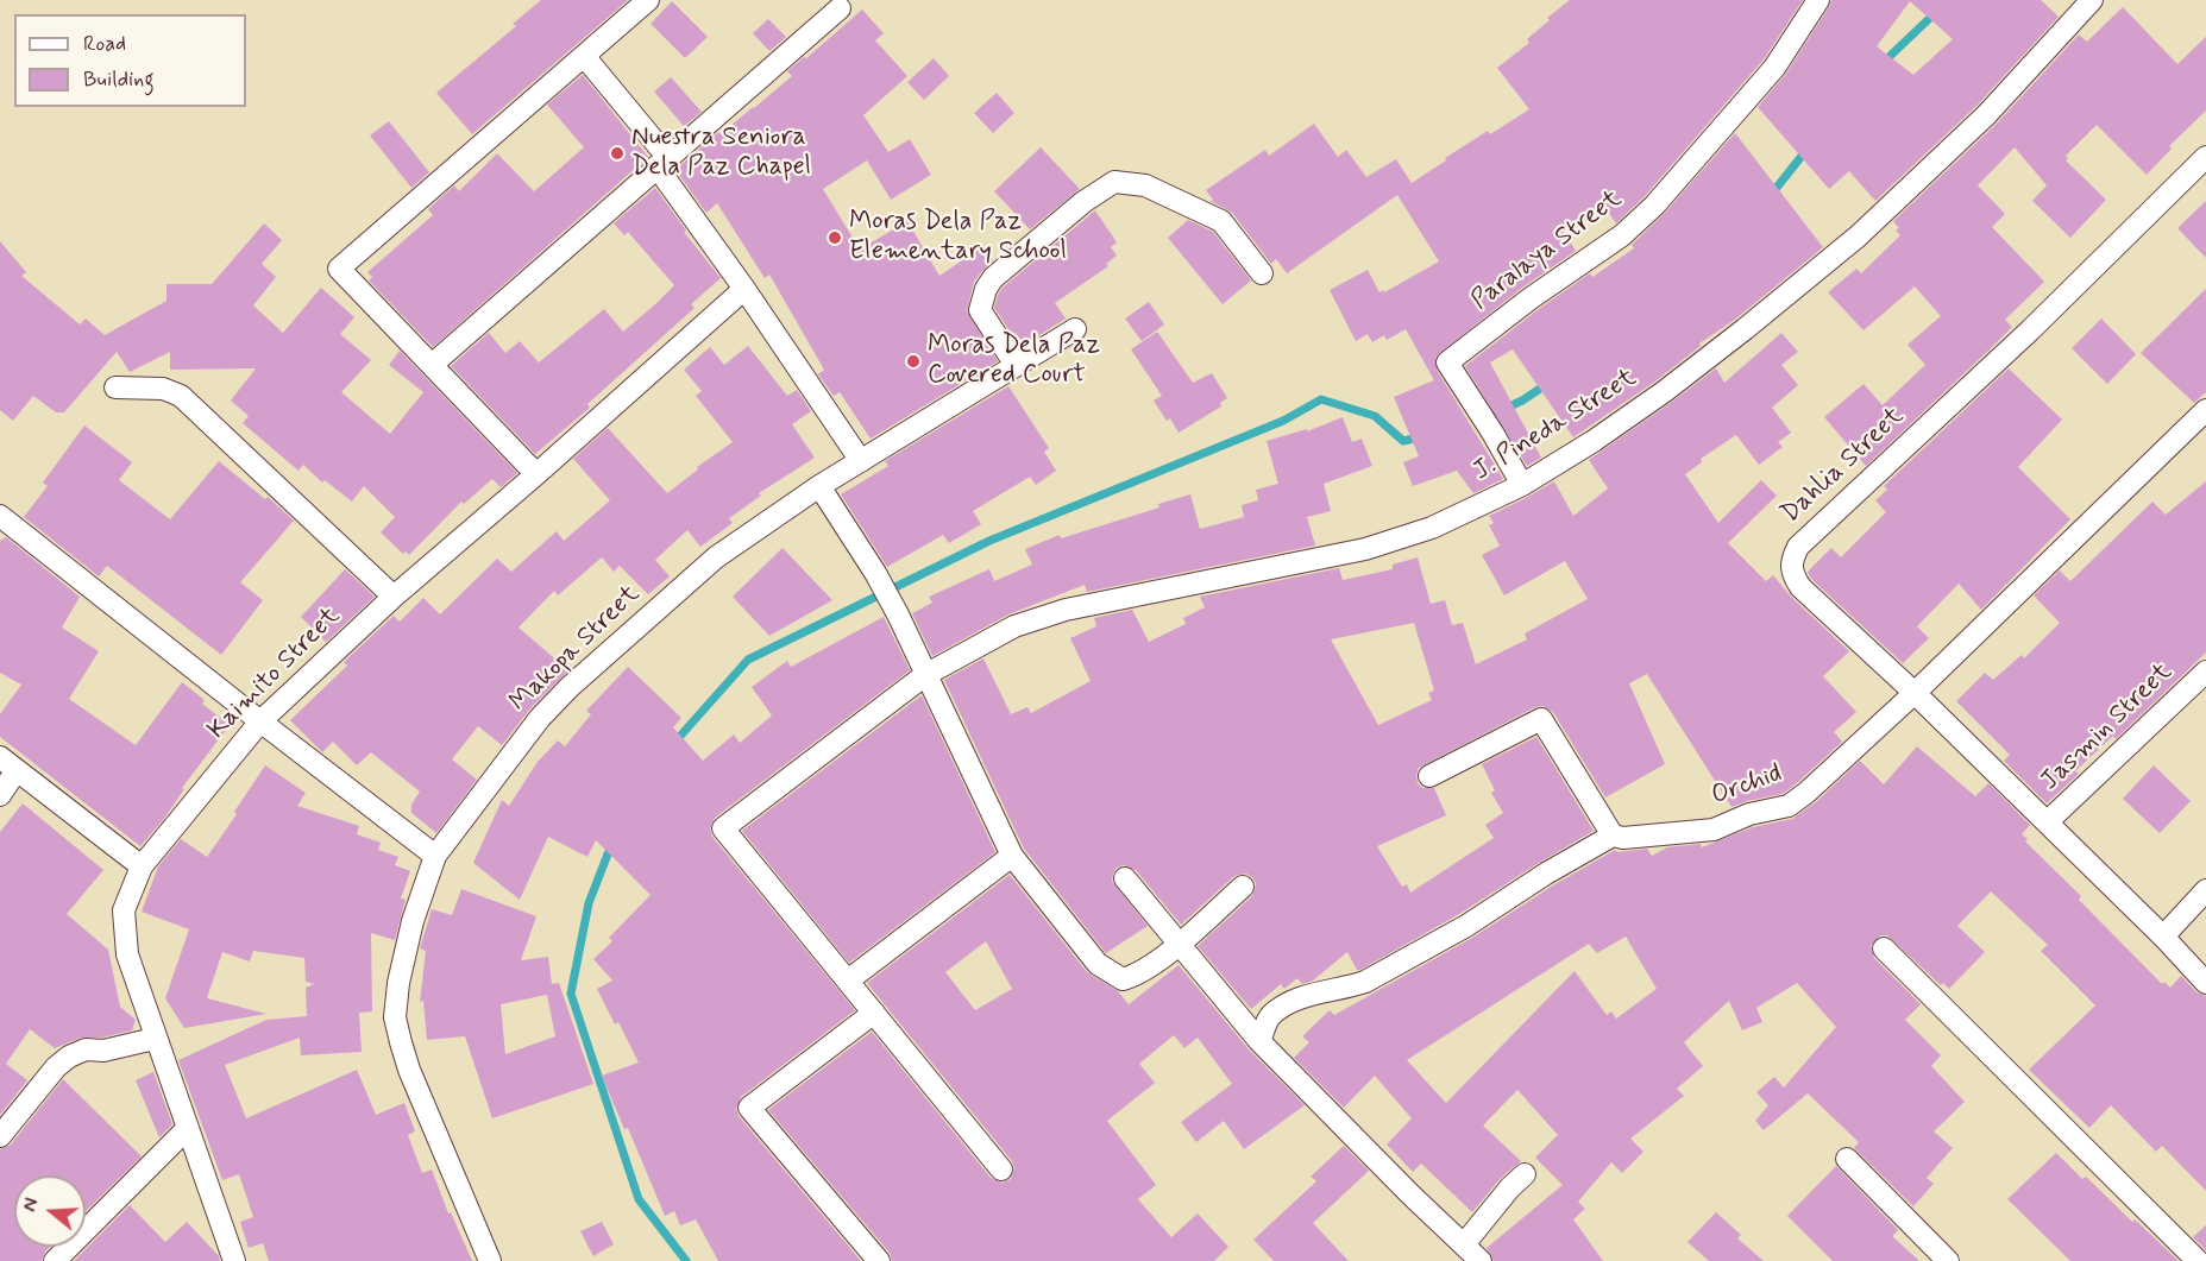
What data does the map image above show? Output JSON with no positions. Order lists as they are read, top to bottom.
{
  "streets": {
    "street": [
      "Paralaya Street",
      "J. Pineda Street",
      "Dahlia Street",
      "Makopa Street",
      "Kaimito Street",
      "Jasmin Street",
      "Orchid"
    ]
  },
  "crossings": [
    ["Paralaya Street", "J. Pineda Street"],
    ["Dahlia Street", "Jasmin Street"],
    ["Dahlia Street", "Orchid"]
  ],
  "places": ["Nuestra Seniora Dela Paz Chapel", "Moras Dela Paz Elementary School", "Moras Dela Paz Covered Court"],
  "legend": ["Road", "Building"],
  "north": "left"
}
